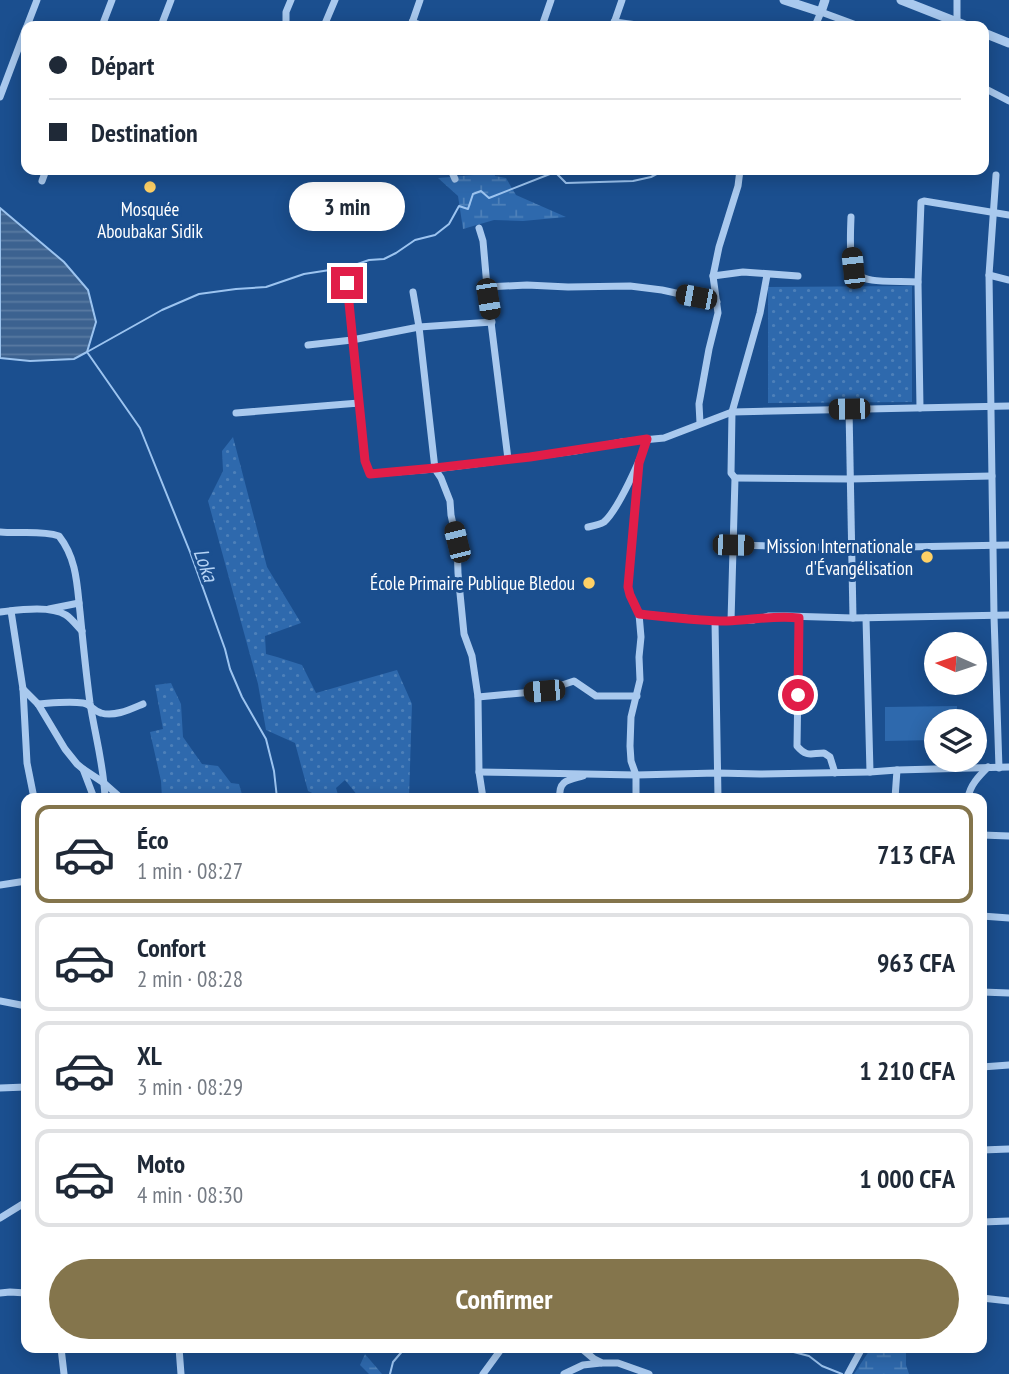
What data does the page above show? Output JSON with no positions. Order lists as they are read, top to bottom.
{
  "water": ["Loka"],
  "places": ["Mosquée Aboubakar Sidik", "Mission Internationale d'Évangélisation", "École Primaire Publique Bledou"],
  "north": "left",
  "page": {
    "banner": ["Départ", "Destination"],
    "bubble": "3 min",
    "list": [
      {
        "name": "Éco",
        "note": "1 min · 08:27",
        "value": "713 CFA"
      },
      {
        "name": "Confort",
        "note": "2 min · 08:28",
        "value": "963 CFA"
      },
      {
        "name": "XL",
        "note": "3 min · 08:29",
        "value": "1 210 CFA"
      },
      {
        "name": "Moto",
        "note": "4 min · 08:30",
        "value": "1 000 CFA"
      }
    ],
    "buttons": "Confirmer"
  }
}
